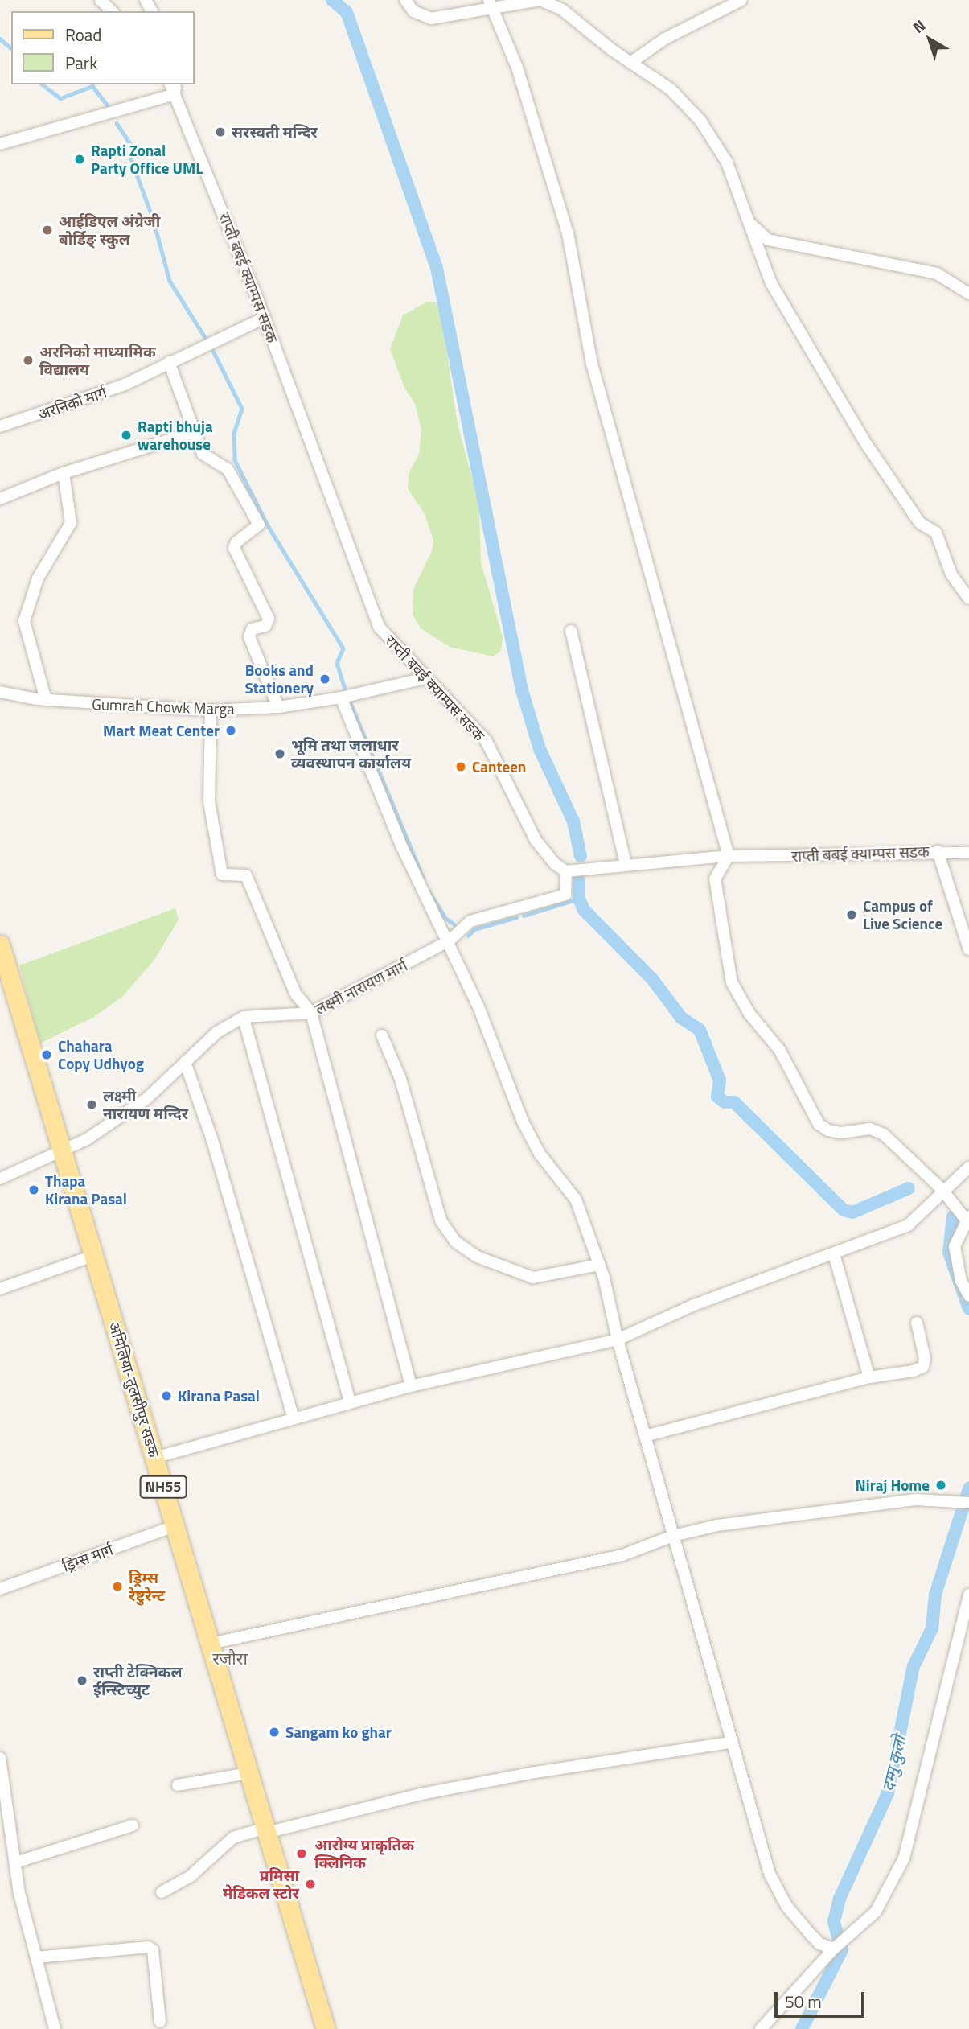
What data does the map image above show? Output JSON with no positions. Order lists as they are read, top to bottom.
{
  "streets": {
    "main road": ["अमिलिया-तुलसीपुर सडक", "NH55"],
    "street": [
      "राप्ती बबई क्याम्पस सडक",
      "अरनिको मार्ग",
      "Gumrah Chowk Marga",
      "लक्ष्मी नारायण मार्ग",
      "ड्रिम्स मार्ग"
    ]
  },
  "crossings": [
    ["राप्ती बबई क्याम्पस सडक", "अरनिको मार्ग"],
    ["राप्ती बबई क्याम्पस सडक", "Gumrah Chowk Marga"],
    ["राप्ती बबई क्याम्पस सडक", "लक्ष्मी नारायण मार्ग"],
    ["लक्ष्मी नारायण मार्ग", "अमिलिया-तुलसीपुर सडक"],
    ["अमिलिया-तुलसीपुर सडक", "ड्रिम्स मार्ग"]
  ],
  "districts": ["रजौरा"],
  "water": ["दम्मु कुलो"],
  "places": [
    "सरस्वती मन्दिर",
    "Rapti Zonal Party Office UML",
    "आईडिएल अंग्रेजी बोर्डिङ् स्कुल",
    "अरनिको माध्यामिक विद्यालय",
    "Rapti bhuja warehouse",
    "Books and Stationery",
    "Mart Meat Center",
    "भूमि तथा जलाधार व्यवस्थापन कार्यालय",
    "Canteen",
    "Campus of Live Science",
    "Chahara Copy Udhyog",
    "लक्ष्मी नारायण मन्दिर",
    "Thapa Kirana Pasal",
    "Kirana Pasal",
    "Niraj Home",
    "ड्रिम्स रेष्टुरेन्ट",
    "राप्ती टेक्निकल ईन्स्टिच्युट",
    "Sangam ko ghar",
    "आरोग्य प्राकृतिक क्लिनिक",
    "प्रमिसा मेडिकल स्टोर"
  ],
  "legend": ["Road", "Park"],
  "scale_bar": "50 m",
  "north": "top left"
}
